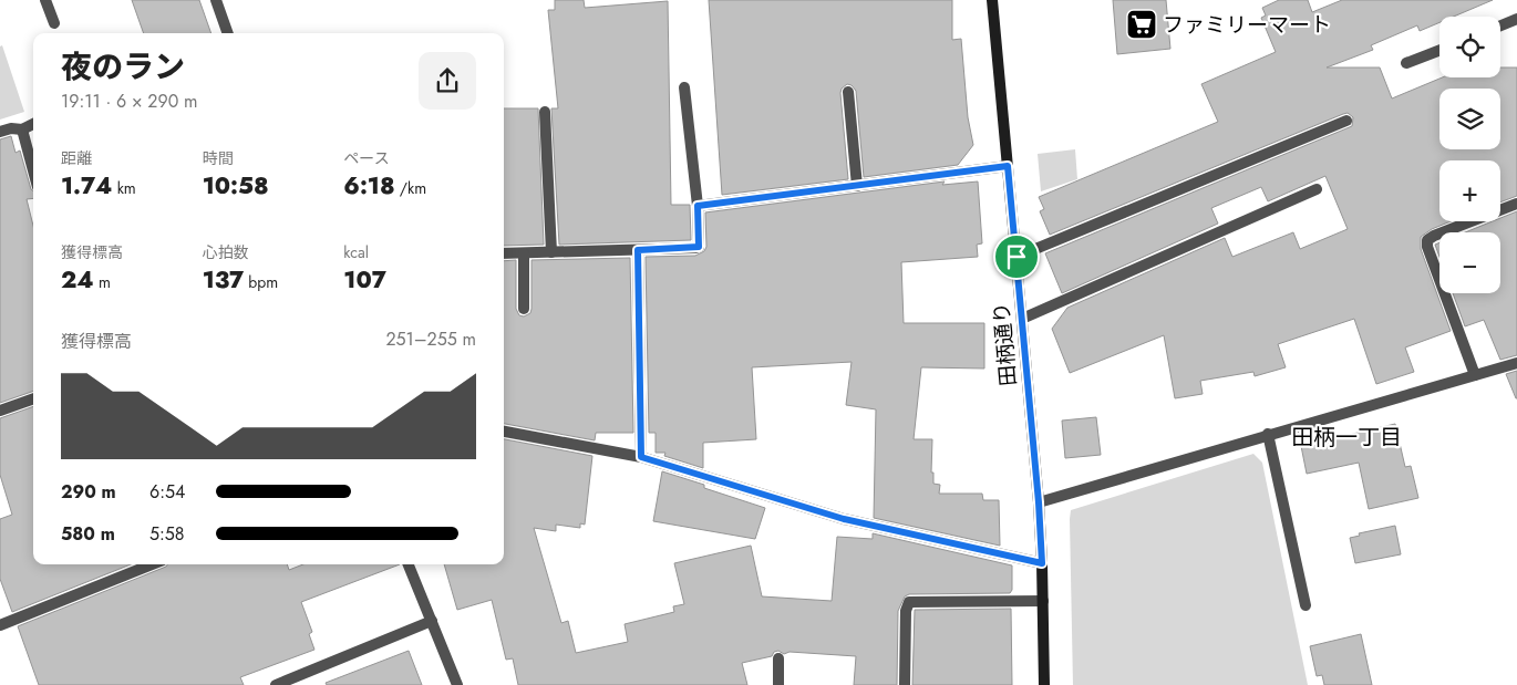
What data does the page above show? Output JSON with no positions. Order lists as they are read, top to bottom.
{
  "streets": {
    "street": ["田柄通り"]
  },
  "districts": ["田柄一丁目"],
  "places": {
    "supermarket": ["ファミリーマート"]
  },
  "page": {
    "map_buttons": ["+", "−"],
    "heading": ["夜のラン", "19:11 · 6 × 290 m"],
    "stats": [
      ["距離", "1.74 km"],
      ["時間", "10:58"],
      ["ペース", "6:18 /km"],
      ["獲得標高", "24 m"],
      ["心拍数", "137 bpm"],
      ["kcal", "107"]
    ],
    "chart": ["獲得標高", "251–255 m"],
    "list": [
      {
        "name": "290 m",
        "note": "6:54"
      },
      {
        "name": "580 m",
        "note": "5:58"
      }
    ]
  }
}
